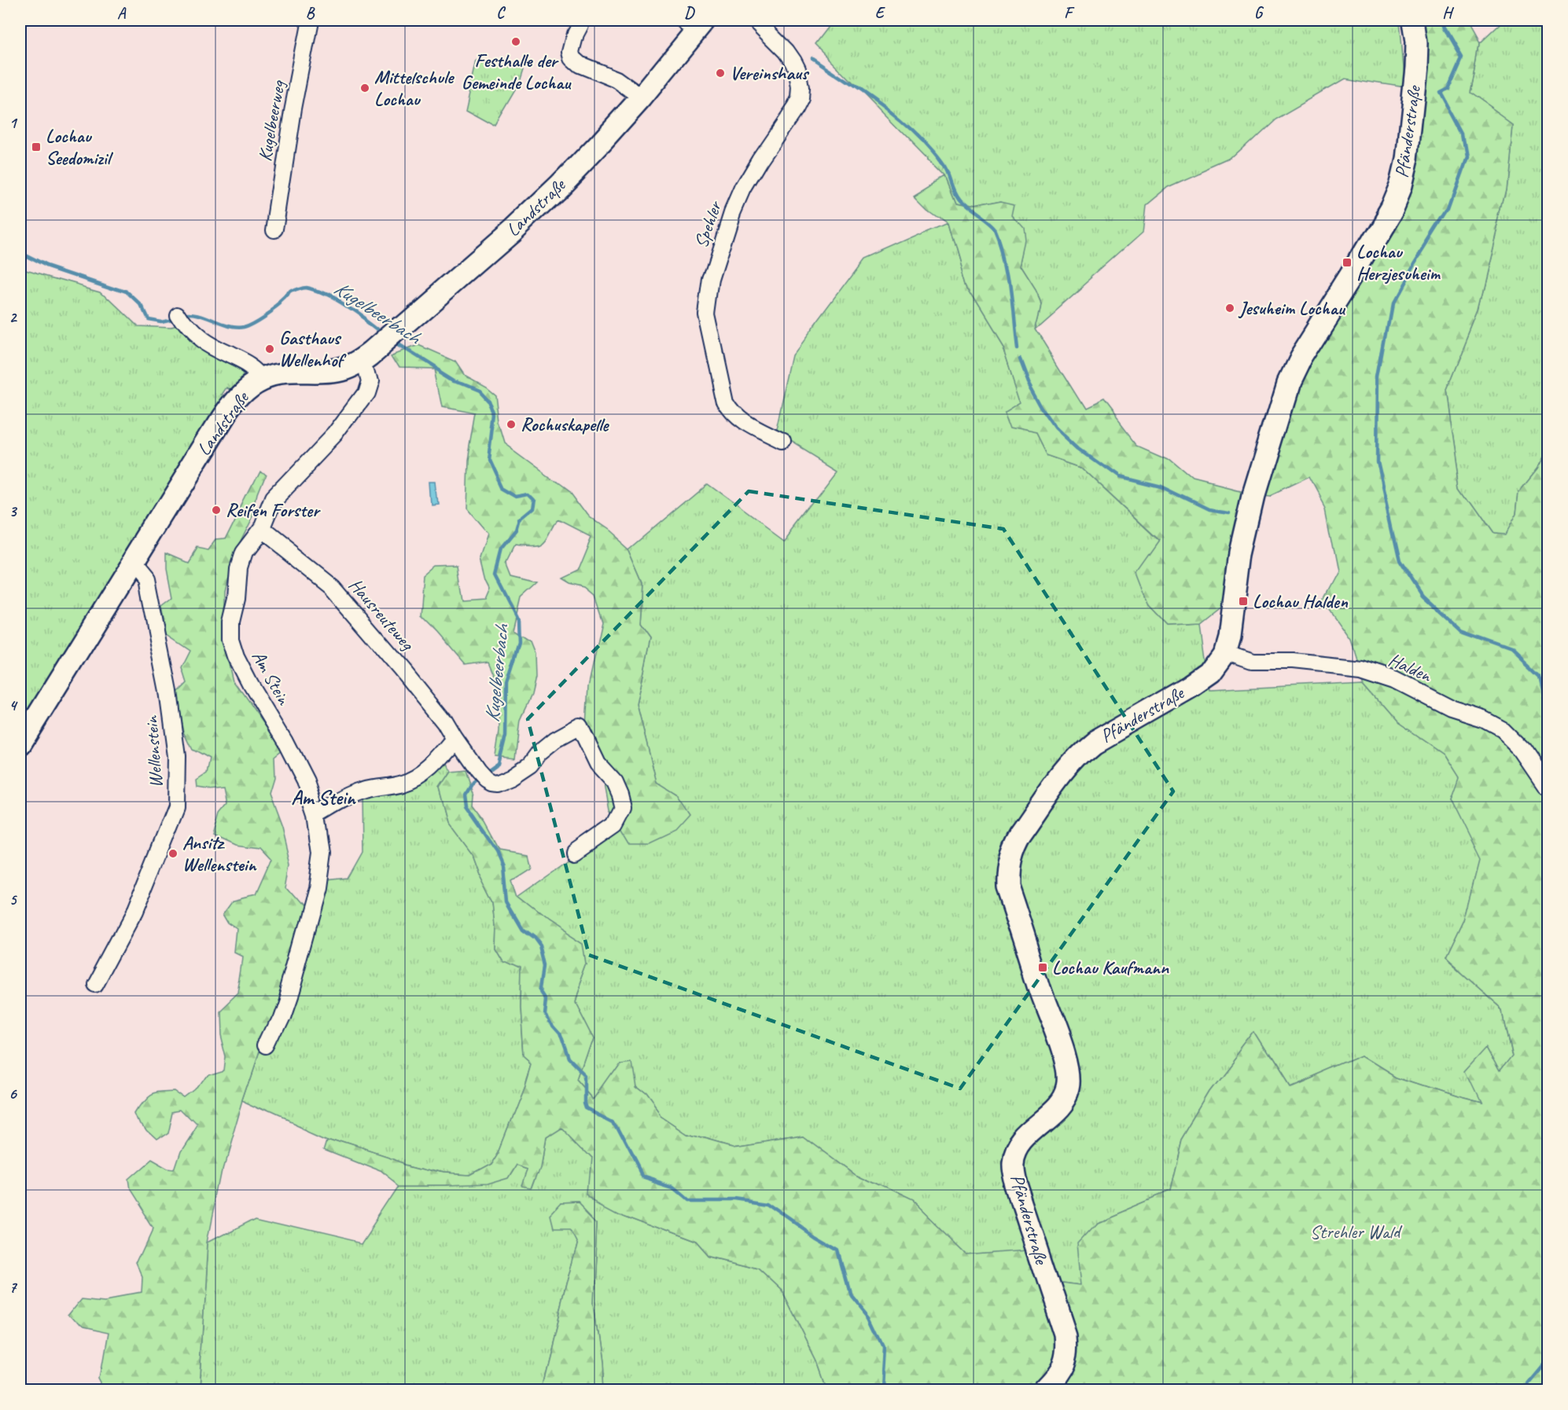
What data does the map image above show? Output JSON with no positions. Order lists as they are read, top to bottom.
{
  "streets": {
    "street": [
      "Kugelbeerweg",
      "Pfänderstraße",
      "Landstraße",
      "Spehler",
      "Hausreuteweg",
      "Halden",
      "Am Stein",
      "Wellenstein"
    ]
  },
  "crossings": [
    ["Pfänderstraße", "Halden"],
    ["Landstraße", "Am Stein"],
    ["Landstraße", "Wellenstein"],
    ["Hausreuteweg", "Am Stein"]
  ],
  "districts": ["Am Stein"],
  "water": ["Kugelbeerbach"],
  "parks": ["Strehler Wald"],
  "places": {
    "other": [
      "Festhalle der Gemeinde Lochau",
      "Vereinshaus",
      "Mittelschule Lochau",
      "Jesuheim Lochau",
      "Gasthaus Wellenhof",
      "Rochuskapelle",
      "Reifen Forster",
      "Ansitz Wellenstein"
    ],
    "transit": [
      "Lochau Seedomizil",
      "Lochau Herzjesuheim",
      "Lochau Halden",
      "Lochau Kaufmann"
    ]
  },
  "grid": {
    "columns": [
      "A",
      "B",
      "C",
      "D",
      "E",
      "F",
      "G",
      "H"
    ],
    "rows": [
      "1",
      "2",
      "3",
      "4",
      "5",
      "6",
      "7"
    ]
  }
}
